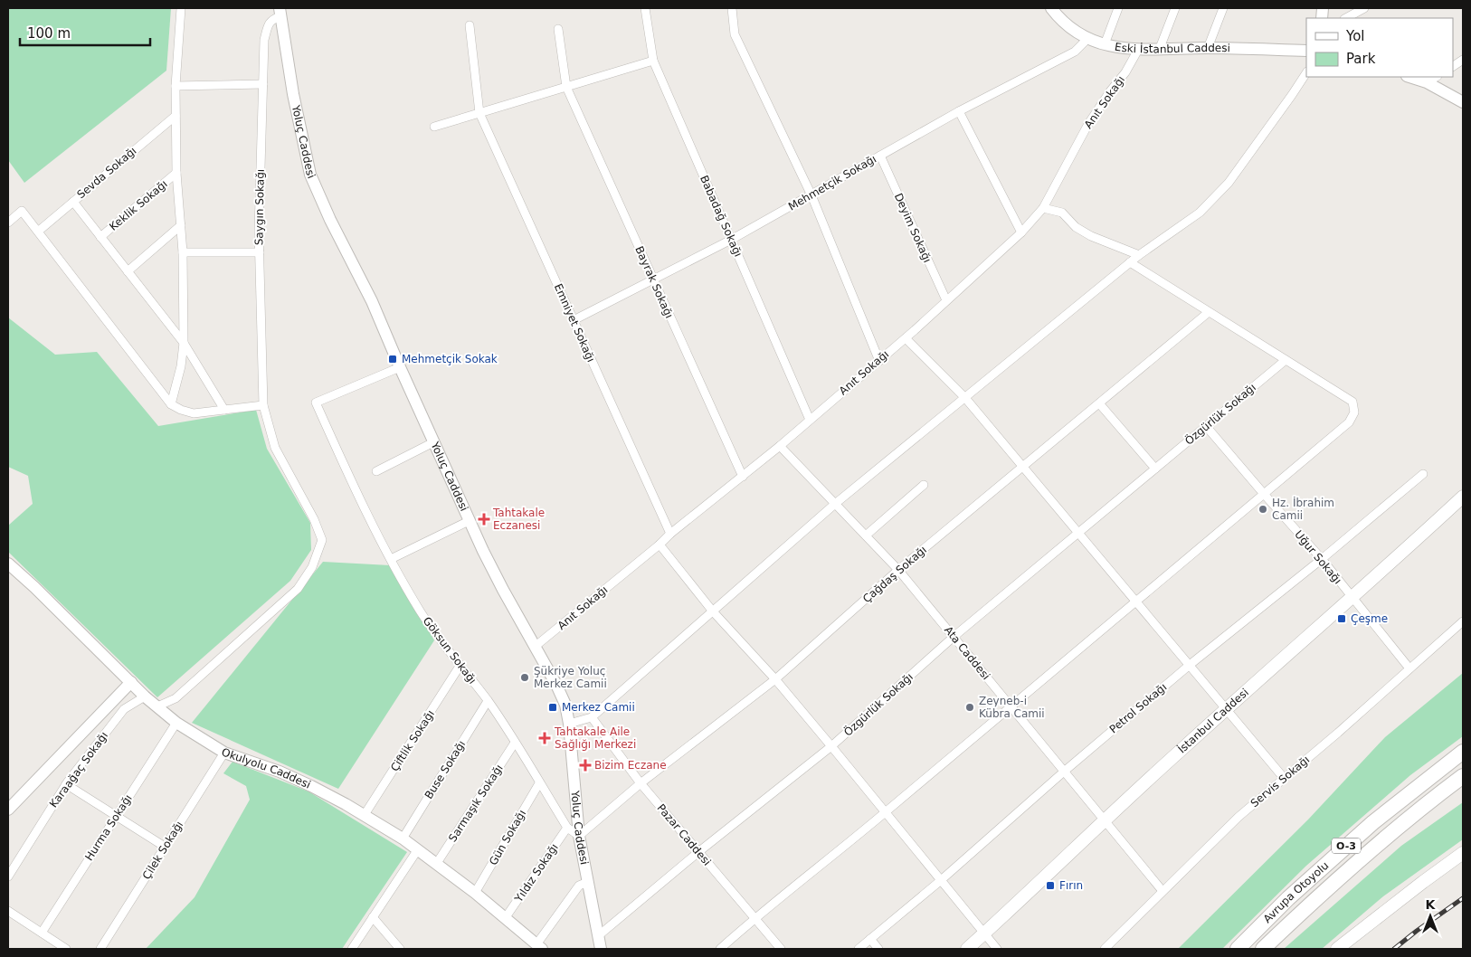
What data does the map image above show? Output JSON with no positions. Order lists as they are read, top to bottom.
{
  "streets": {
    "highway": ["O-3", "Avrupa Otoyolu"],
    "main road": ["İstanbul Caddesi"],
    "street": [
      "Eski İstanbul Caddesi",
      "Anıt Sokağı",
      "Yoluç Caddesi",
      "Sevda Sokağı",
      "Mehmetçik Sokağı",
      "Keklik Sokağı",
      "Saygın Sokağı",
      "Babadağ Sokağı",
      "Deyim Sokağı",
      "Bayrak Sokağı",
      "Emniyet Sokağı",
      "Özgürlük Sokağı",
      "Uğur Sokağı",
      "Çağdaş Sokağı",
      "Göksun Sokağı",
      "Ata Caddesi",
      "Petrol Sokağı",
      "Çiftlik Sokağı",
      "Okulyolu Caddesi",
      "Karaağaç Sokağı",
      "Buse Sokağı",
      "Servis Sokağı",
      "Sarmaşık Sokağı",
      "Hurma Sokağı",
      "Pazar Caddesi",
      "Gün Sokağı",
      "Çilek Sokağı",
      "Yıldız Sokağı"
    ]
  },
  "crossings": [
    ["Eski İstanbul Caddesi", "Anıt Sokağı"],
    ["Eski İstanbul Caddesi", "Mehmetçik Sokağı"],
    ["Anıt Sokağı", "Yoluç Caddesi"],
    ["Anıt Sokağı", "Babadağ Sokağı"],
    ["Anıt Sokağı", "Deyim Sokağı"],
    ["Anıt Sokağı", "Bayrak Sokağı"],
    ["Anıt Sokağı", "Emniyet Sokağı"],
    ["Anıt Sokağı", "Ata Caddesi"],
    ["Yoluç Caddesi", "Saygın Sokağı"],
    ["Yoluç Caddesi", "Özgürlük Sokağı"],
    ["Yoluç Caddesi", "Çağdaş Sokağı"],
    ["Yoluç Caddesi", "Göksun Sokağı"],
    ["Mehmetçik Sokağı", "Babadağ Sokağı"],
    ["Mehmetçik Sokağı", "Deyim Sokağı"],
    ["Mehmetçik Sokağı", "Bayrak Sokağı"],
    ["Mehmetçik Sokağı", "Emniyet Sokağı"],
    ["Saygın Sokağı", "Okulyolu Caddesi"],
    ["Özgürlük Sokağı", "Uğur Sokağı"],
    ["Özgürlük Sokağı", "Ata Caddesi"],
    ["Özgürlük Sokağı", "Pazar Caddesi"],
    ["Uğur Sokağı", "Petrol Sokağı"],
    ["Uğur Sokağı", "İstanbul Caddesi"],
    ["Uğur Sokağı", "Servis Sokağı"],
    ["Çağdaş Sokağı", "Göksun Sokağı"],
    ["Çağdaş Sokağı", "Ata Caddesi"],
    ["Çağdaş Sokağı", "Pazar Caddesi"],
    ["Göksun Sokağı", "Çiftlik Sokağı"],
    ["Göksun Sokağı", "Buse Sokağı"],
    ["Göksun Sokağı", "Sarmaşık Sokağı"],
    ["Göksun Sokağı", "Gün Sokağı"],
    ["Göksun Sokağı", "Yıldız Sokağı"],
    ["Ata Caddesi", "Petrol Sokağı"],
    ["Ata Caddesi", "İstanbul Caddesi"],
    ["Ata Caddesi", "Servis Sokağı"],
    ["Çiftlik Sokağı", "Okulyolu Caddesi"],
    ["Okulyolu Caddesi", "Karaağaç Sokağı"],
    ["Okulyolu Caddesi", "Buse Sokağı"],
    ["Okulyolu Caddesi", "Sarmaşık Sokağı"],
    ["Okulyolu Caddesi", "Hurma Sokağı"],
    ["Okulyolu Caddesi", "Gün Sokağı"],
    ["Okulyolu Caddesi", "Çilek Sokağı"],
    ["Okulyolu Caddesi", "Yıldız Sokağı"]
  ],
  "places": {
    "transit": [
      "Mehmetçik Sokak",
      "Çeşme",
      "Merkez Camii",
      "Fırın"
    ],
    "other": ["Hz. İbrahim Camii", "Şükriye Yoluç Merkez Camii", "Zeyneb-i Kübra Camii"],
    "health": ["Tahtakale Eczanesi", "Tahtakale Aile Sağlığı Merkezi", "Bizim Eczane"]
  },
  "legend": ["Yol", "Park"],
  "scale_bar": "100 m",
  "north": "top"
}
